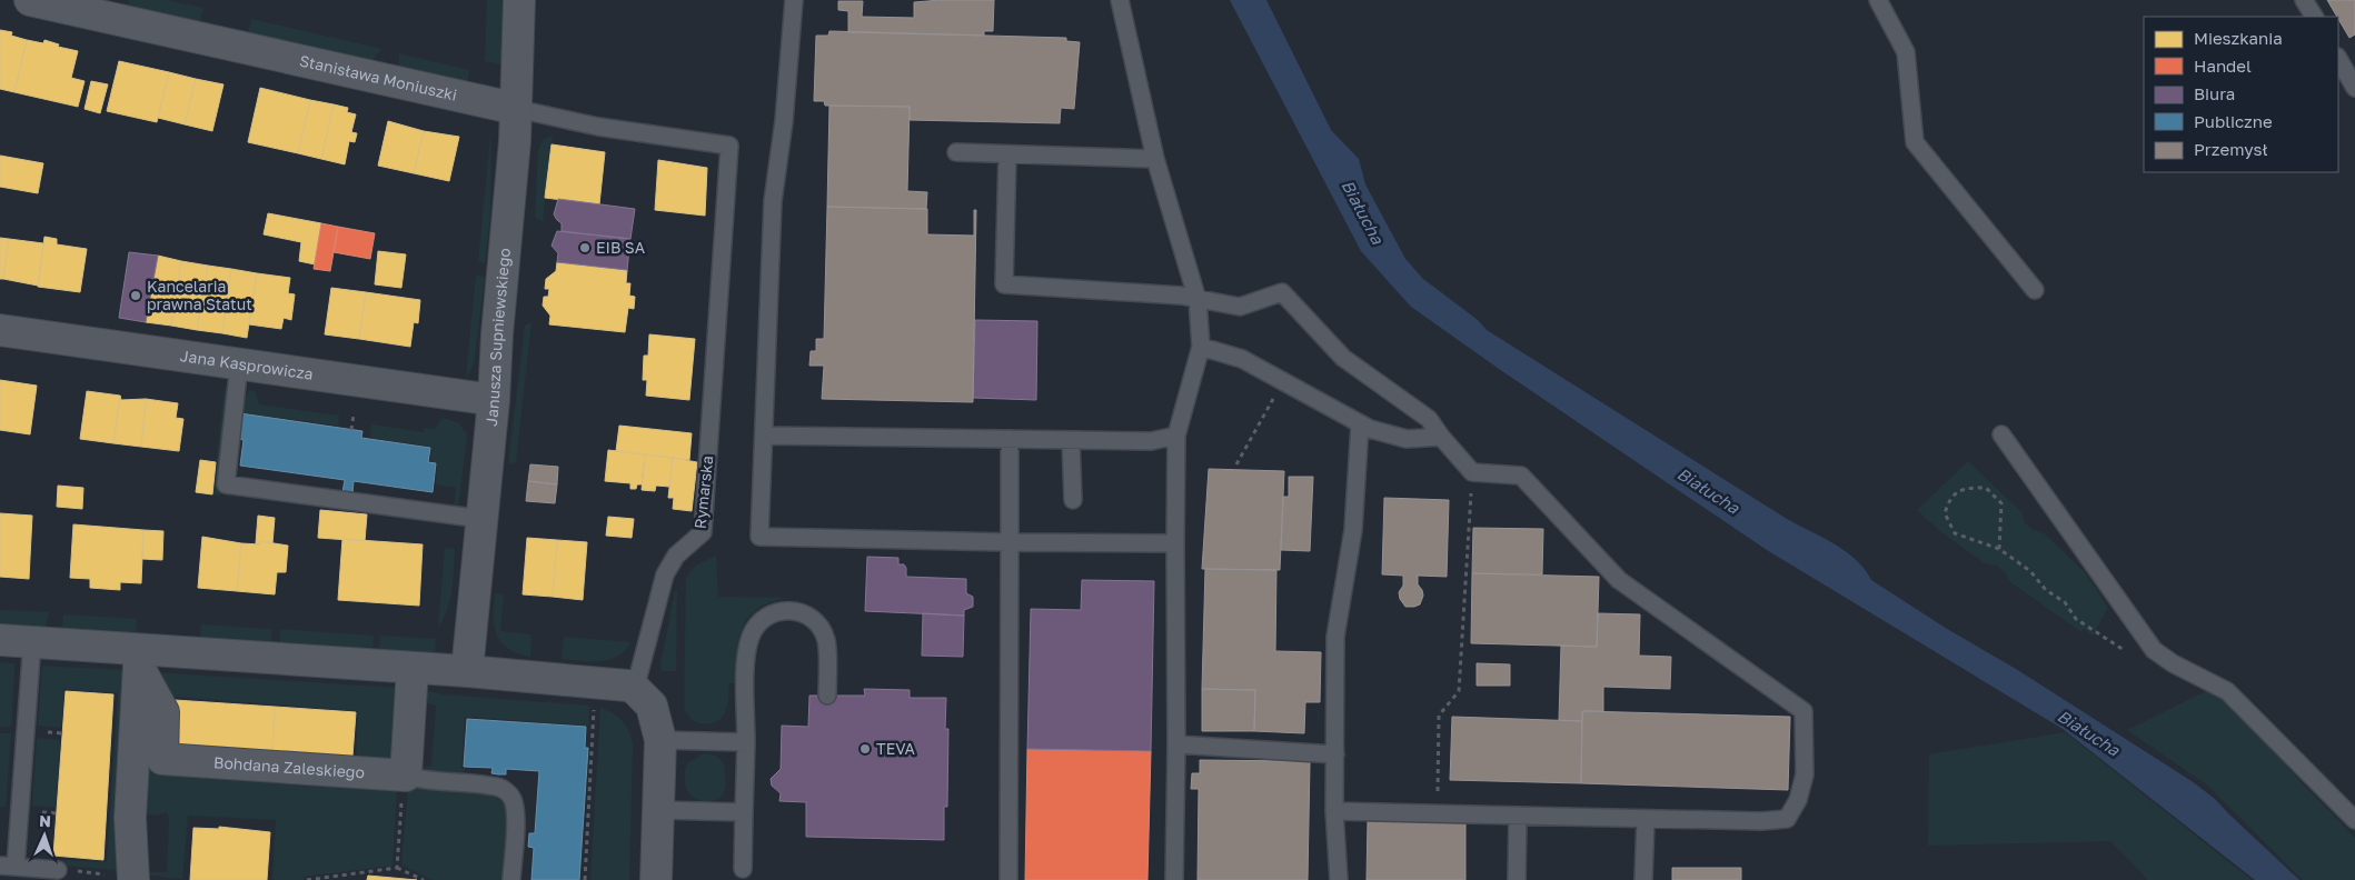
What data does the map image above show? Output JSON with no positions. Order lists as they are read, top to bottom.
{
  "streets": {
    "street": [
      "Stanisława Moniuszki",
      "Janusza Supniewskiego",
      "Jana Kasprowicza",
      "Bohdana Zaleskiego"
    ],
    "lane": ["Rymarska"]
  },
  "crossings": [
    ["Stanisława Moniuszki", "Janusza Supniewskiego"],
    ["Stanisława Moniuszki", "Rymarska"],
    ["Janusza Supniewskiego", "Jana Kasprowicza"]
  ],
  "water": ["Białucha"],
  "places": ["EIB SA", "Kancelaria prawna Statut", "TEVA"],
  "legend": [
    "Mieszkania",
    "Handel",
    "Biura",
    "Publiczne",
    "Przemysł"
  ],
  "north": "top"
}
